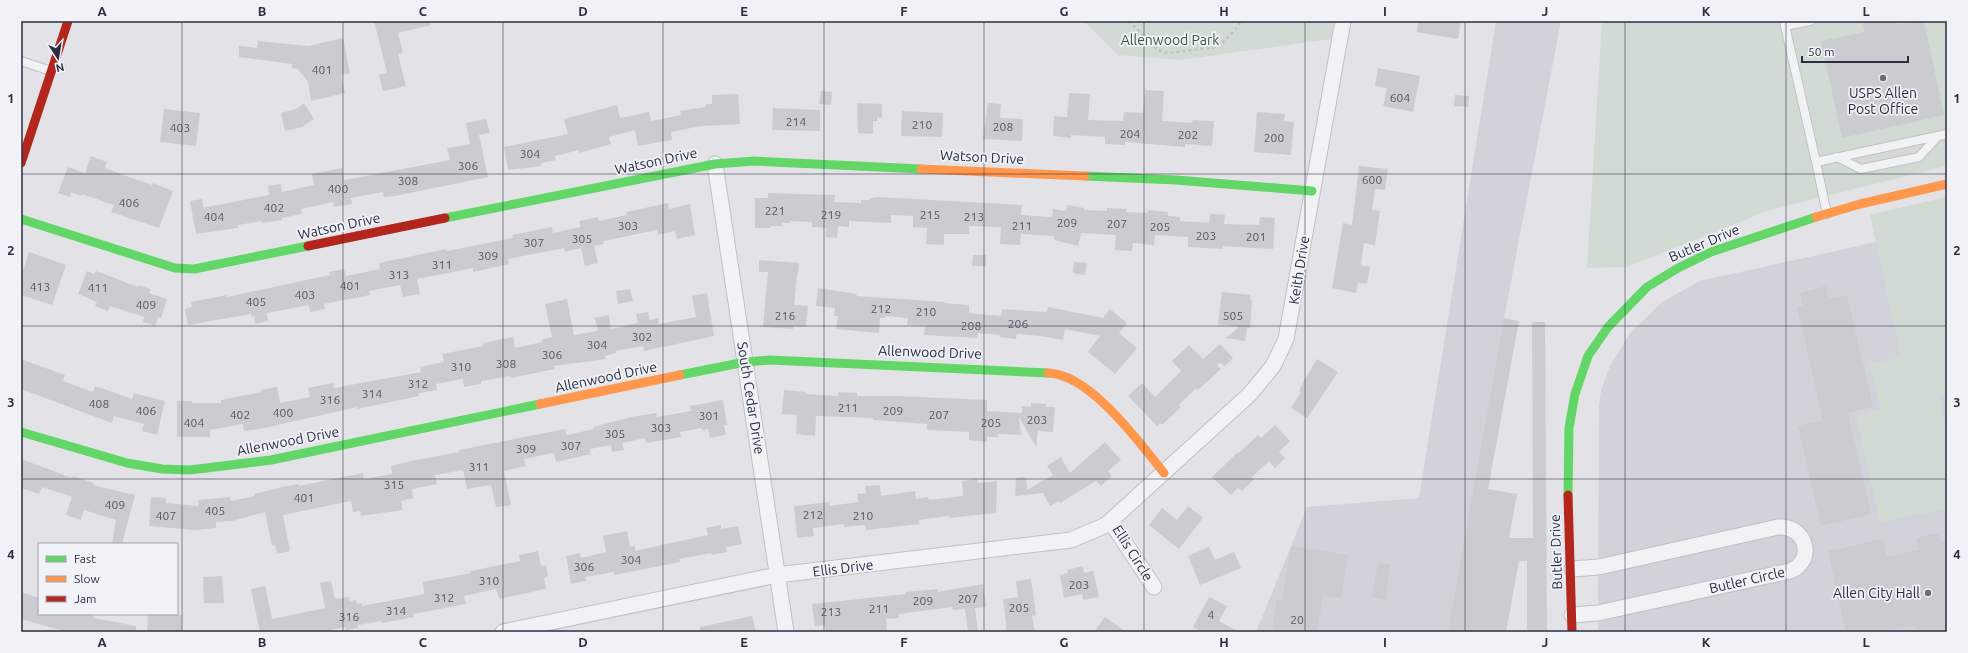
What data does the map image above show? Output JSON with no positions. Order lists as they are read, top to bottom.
{
  "streets": {
    "street": [
      "Watson Drive",
      "Butler Drive",
      "Keith Drive",
      "Allenwood Drive",
      "South Cedar Drive",
      "Ellis Circle",
      "Ellis Drive",
      "Butler Circle"
    ]
  },
  "crossings": [
    ["Watson Drive", "Keith Drive"],
    ["Watson Drive", "South Cedar Drive"],
    ["Butler Drive", "Butler Circle"],
    ["Keith Drive", "Allenwood Drive"],
    ["Keith Drive", "Ellis Drive"],
    ["Allenwood Drive", "South Cedar Drive"],
    ["Allenwood Drive", "Ellis Drive"],
    ["South Cedar Drive", "Ellis Drive"],
    ["Ellis Circle", "Ellis Drive"]
  ],
  "parks": ["Allenwood Park"],
  "places": ["USPS Allen Post Office", "Allen City Hall"],
  "house_numbers": [
    "401",
    "604",
    "214",
    "210",
    "208",
    "403",
    "204",
    "202",
    "200",
    "304",
    "306",
    "600",
    "308",
    "400",
    "406",
    "402",
    "221",
    "219",
    "215",
    "404",
    "213",
    "209",
    "207",
    "303",
    "211",
    "205",
    "203",
    "201",
    "305",
    "307",
    "309",
    "311",
    "313",
    "401",
    "413",
    "411",
    "403",
    "405",
    "409",
    "212",
    "210",
    "216",
    "505",
    "206",
    "208",
    "302",
    "304",
    "306",
    "308",
    "310",
    "312",
    "314",
    "316",
    "408",
    "211",
    "406",
    "209",
    "400",
    "402",
    "207",
    "301",
    "203",
    "404",
    "205",
    "303",
    "305",
    "307",
    "309",
    "311",
    "315",
    "401",
    "409",
    "405",
    "212",
    "407",
    "210",
    "304",
    "306",
    "310",
    "203",
    "312",
    "207",
    "209",
    "205",
    "211",
    "314",
    "213",
    "4",
    "316",
    "20"
  ],
  "legend": ["Fast", "Slow", "Jam"],
  "scale_bar": "50 m",
  "north": "bottom",
  "grid": {
    "columns": [
      "A",
      "B",
      "C",
      "D",
      "E",
      "F",
      "G",
      "H",
      "I",
      "J",
      "K",
      "L"
    ],
    "rows": [
      "1",
      "2",
      "3",
      "4"
    ]
  }
}
